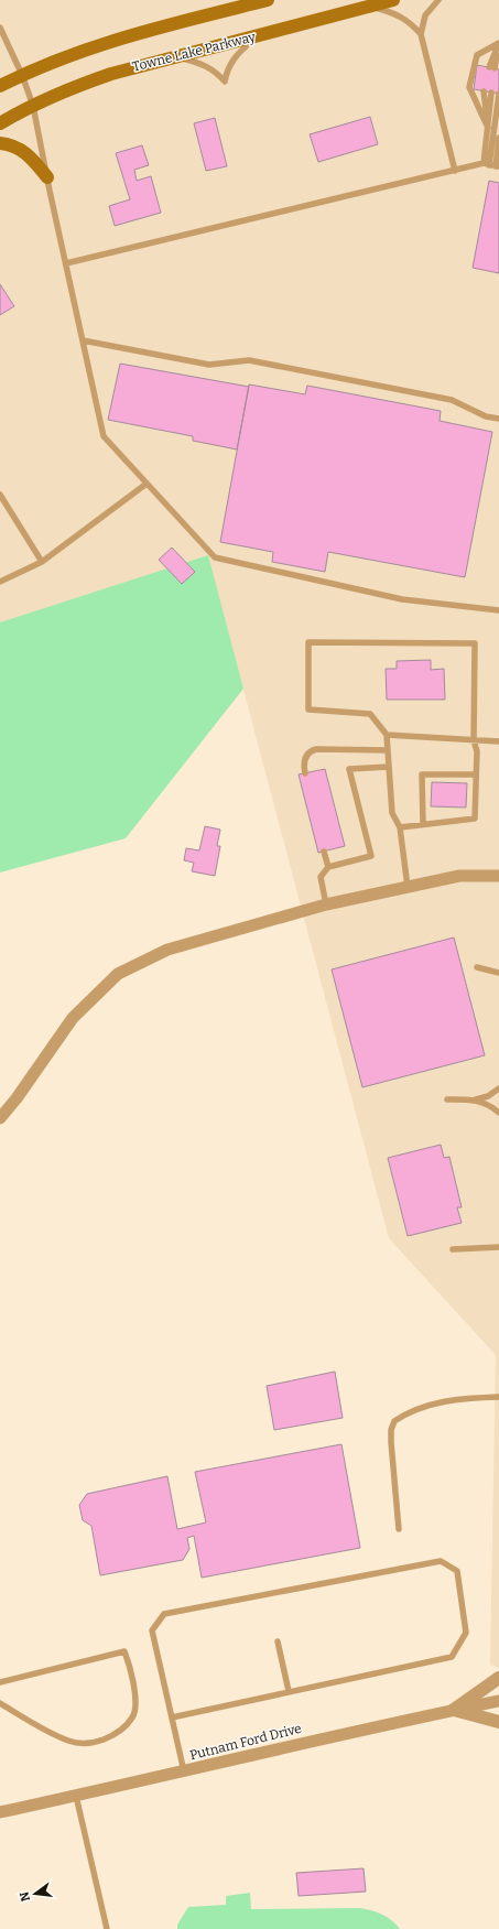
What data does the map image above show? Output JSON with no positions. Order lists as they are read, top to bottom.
{
  "streets": {
    "main road": ["Towne Lake Parkway"],
    "street": ["Putnam Ford Drive"]
  },
  "north": "left"
}
